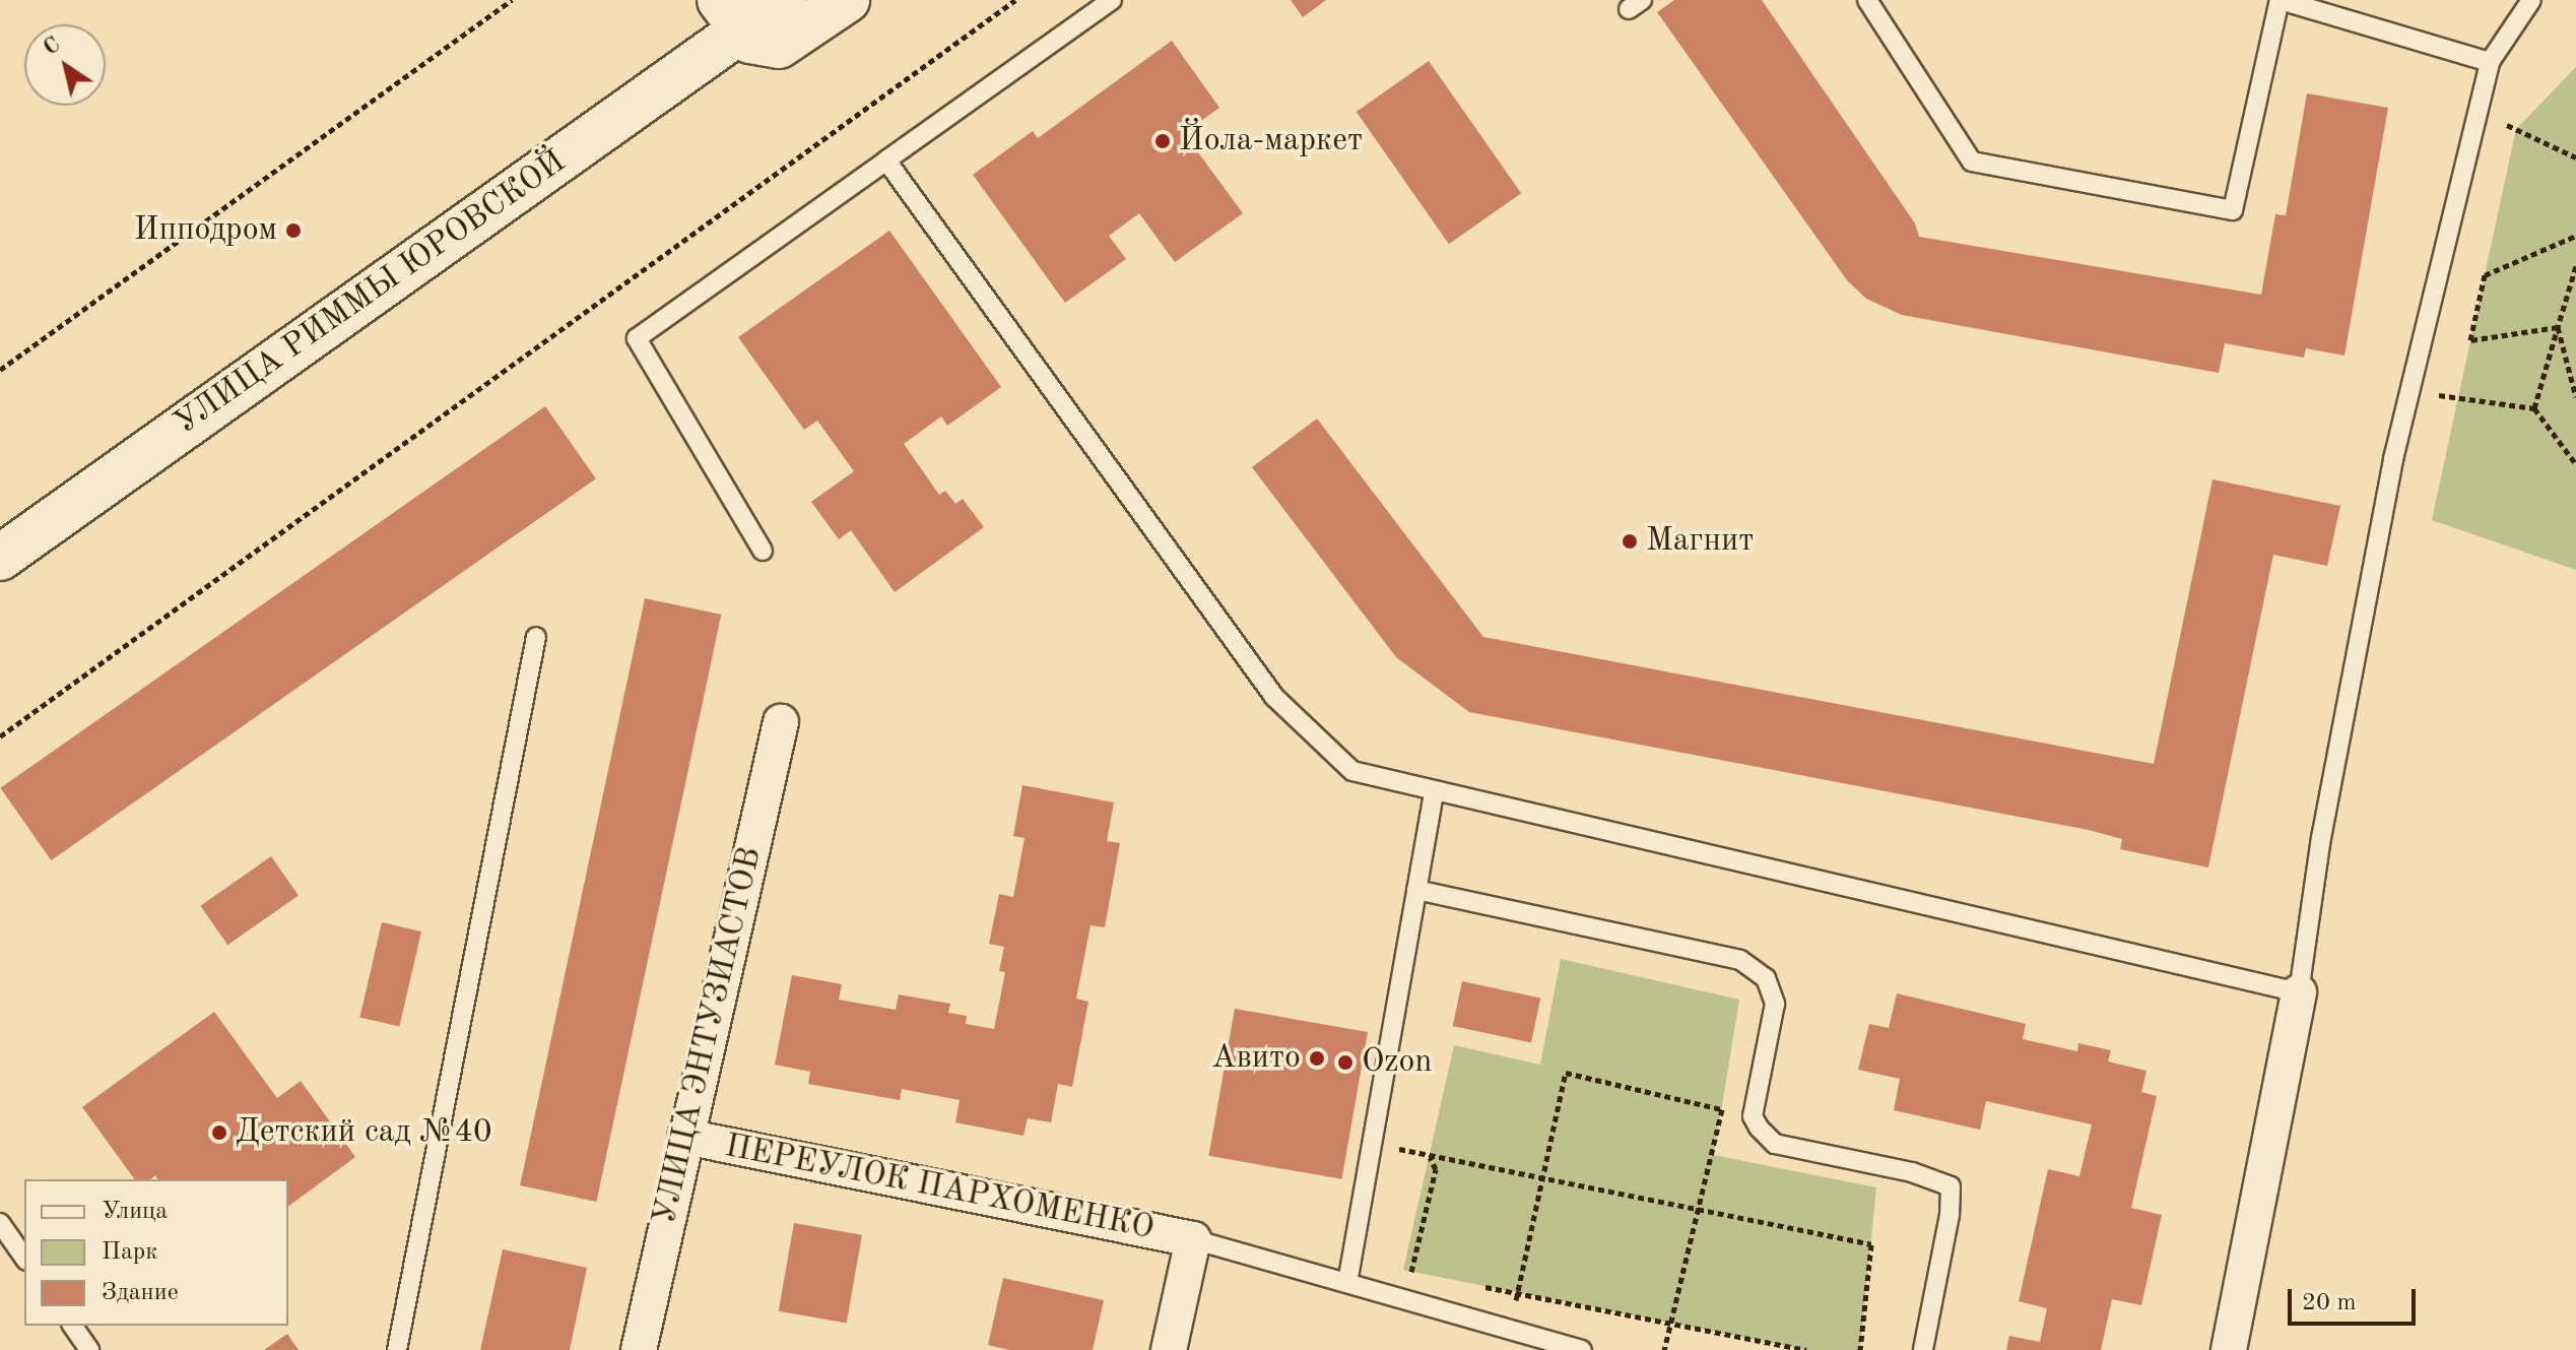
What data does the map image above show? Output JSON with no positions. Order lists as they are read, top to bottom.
{
  "streets": {
    "main road": ["УЛИЦА РИММЫ ЮРОВСКОЙ"],
    "street": ["УЛИЦА ЭНТУЗИАСТОВ", "ПЕРЕУЛОК ПАРХОМЕНКО"]
  },
  "crossings": [
    ["УЛИЦА ЭНТУЗИАСТОВ", "ПЕРЕУЛОК ПАРХОМЕНКО"]
  ],
  "places": [
    "Йола-маркет",
    "Ипподром",
    "Магнит",
    "Авито",
    "Ozon",
    "Детский сад №40"
  ],
  "legend": ["Улица", "Парк", "Здание"],
  "scale_bar": "20 m",
  "north": "top left"
}
